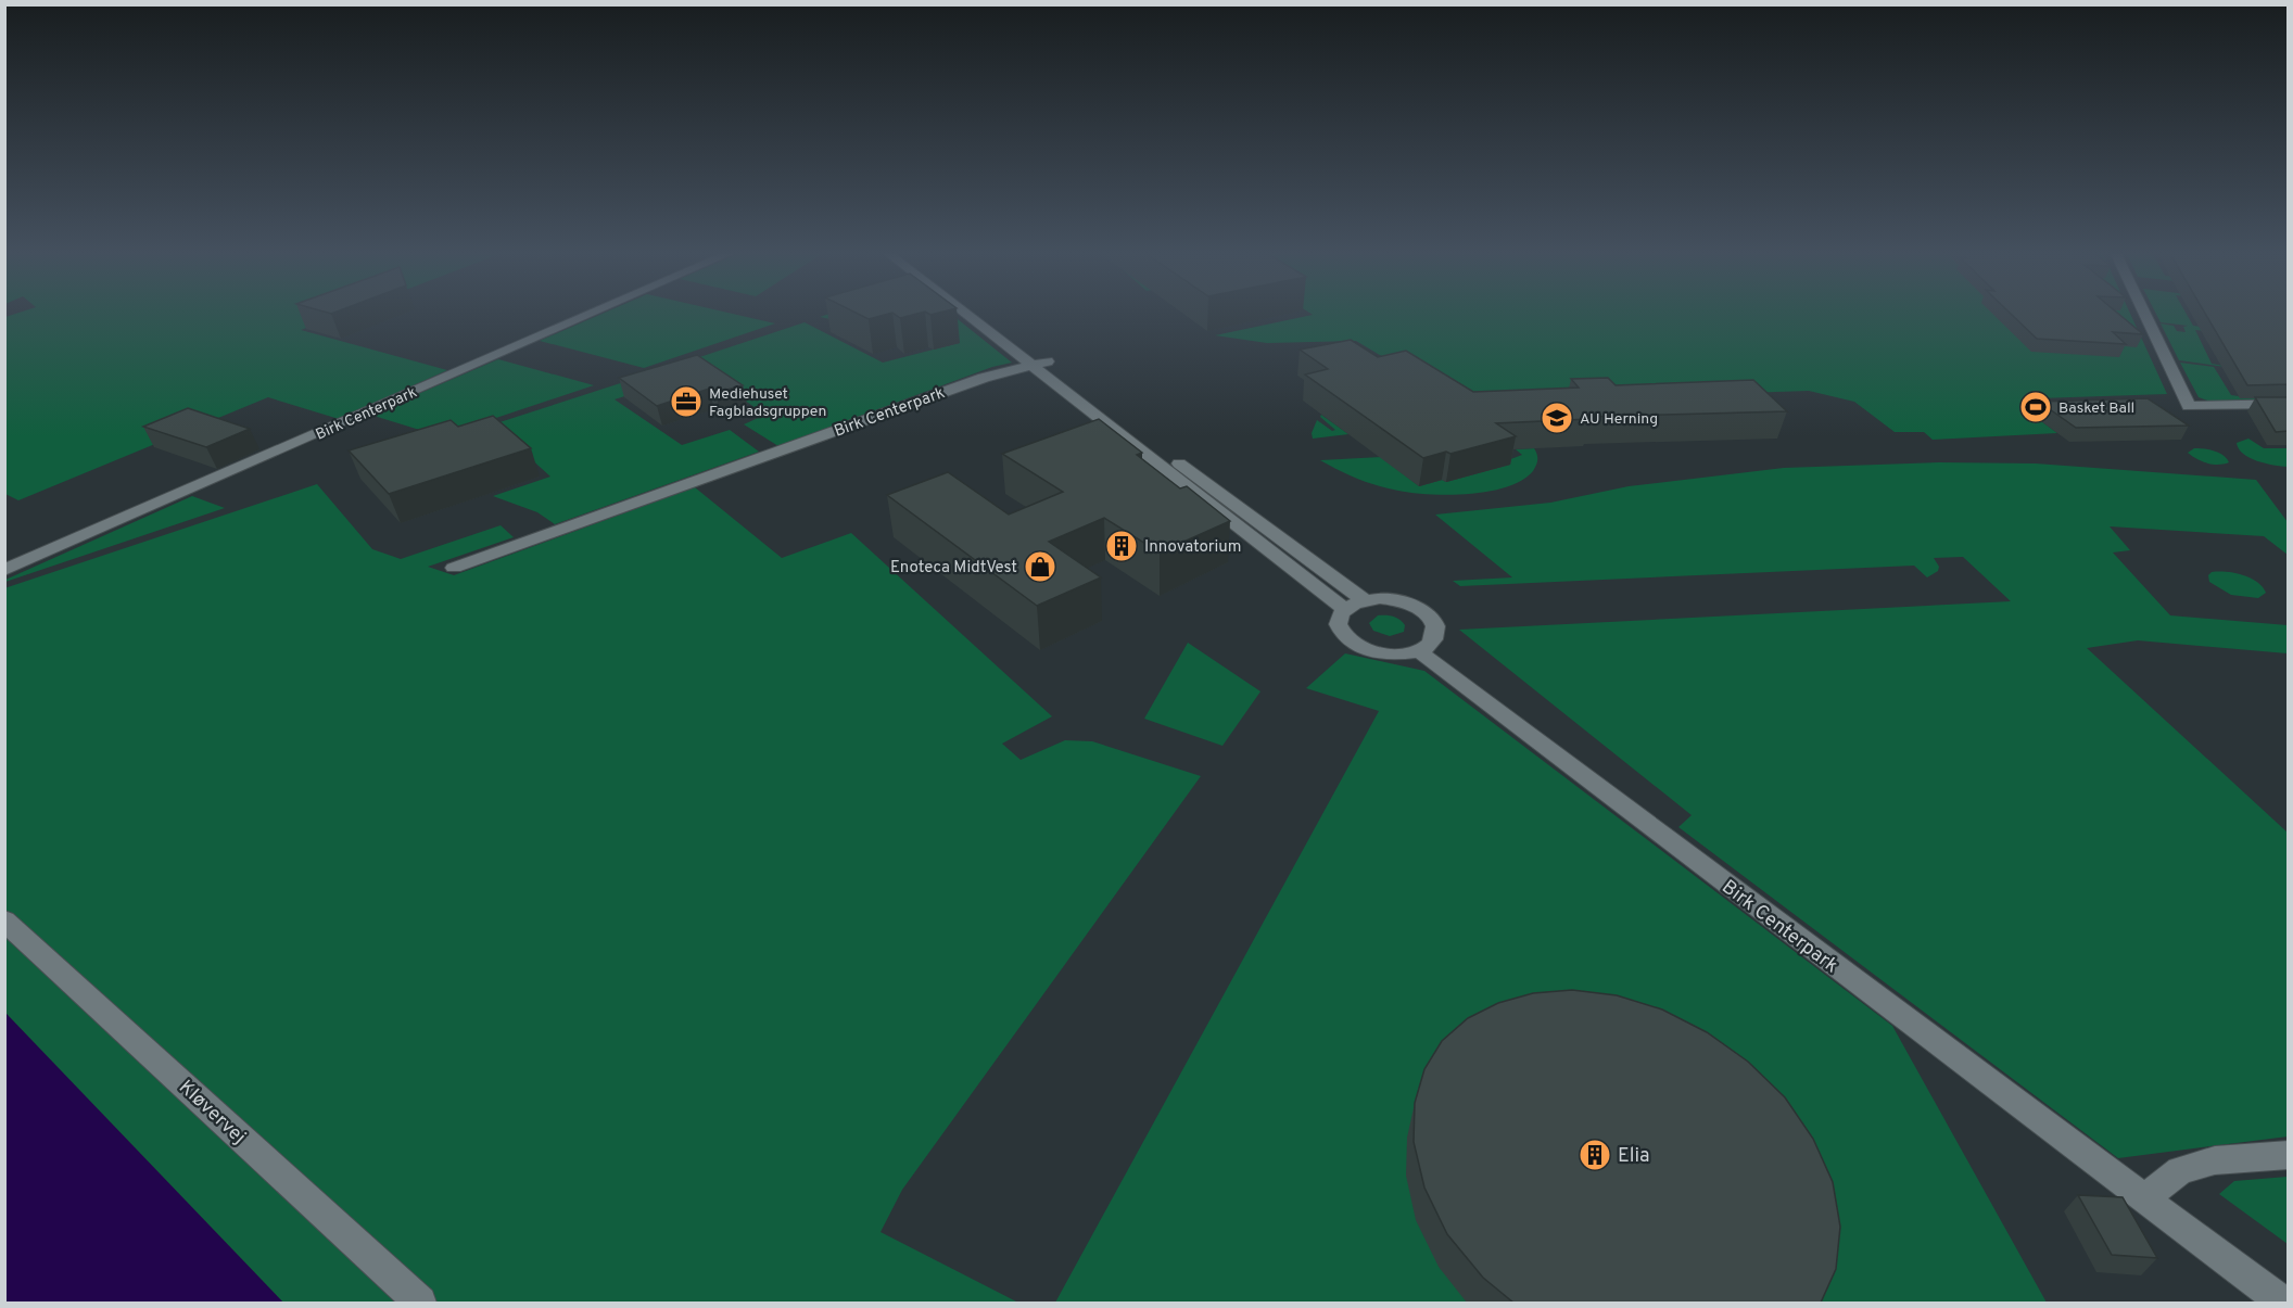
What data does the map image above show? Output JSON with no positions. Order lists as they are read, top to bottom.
{
  "streets": {
    "street": ["Birk Centerpark", "Kløvervej"]
  },
  "places": {
    "office": ["Mediehuset Fagbladsgruppen"],
    "sports": ["Basket Ball"],
    "school or university": ["AU Herning"],
    "building": ["Innovatorium", "Elia"],
    "shop": ["Enoteca MidtVest"]
  }
}
